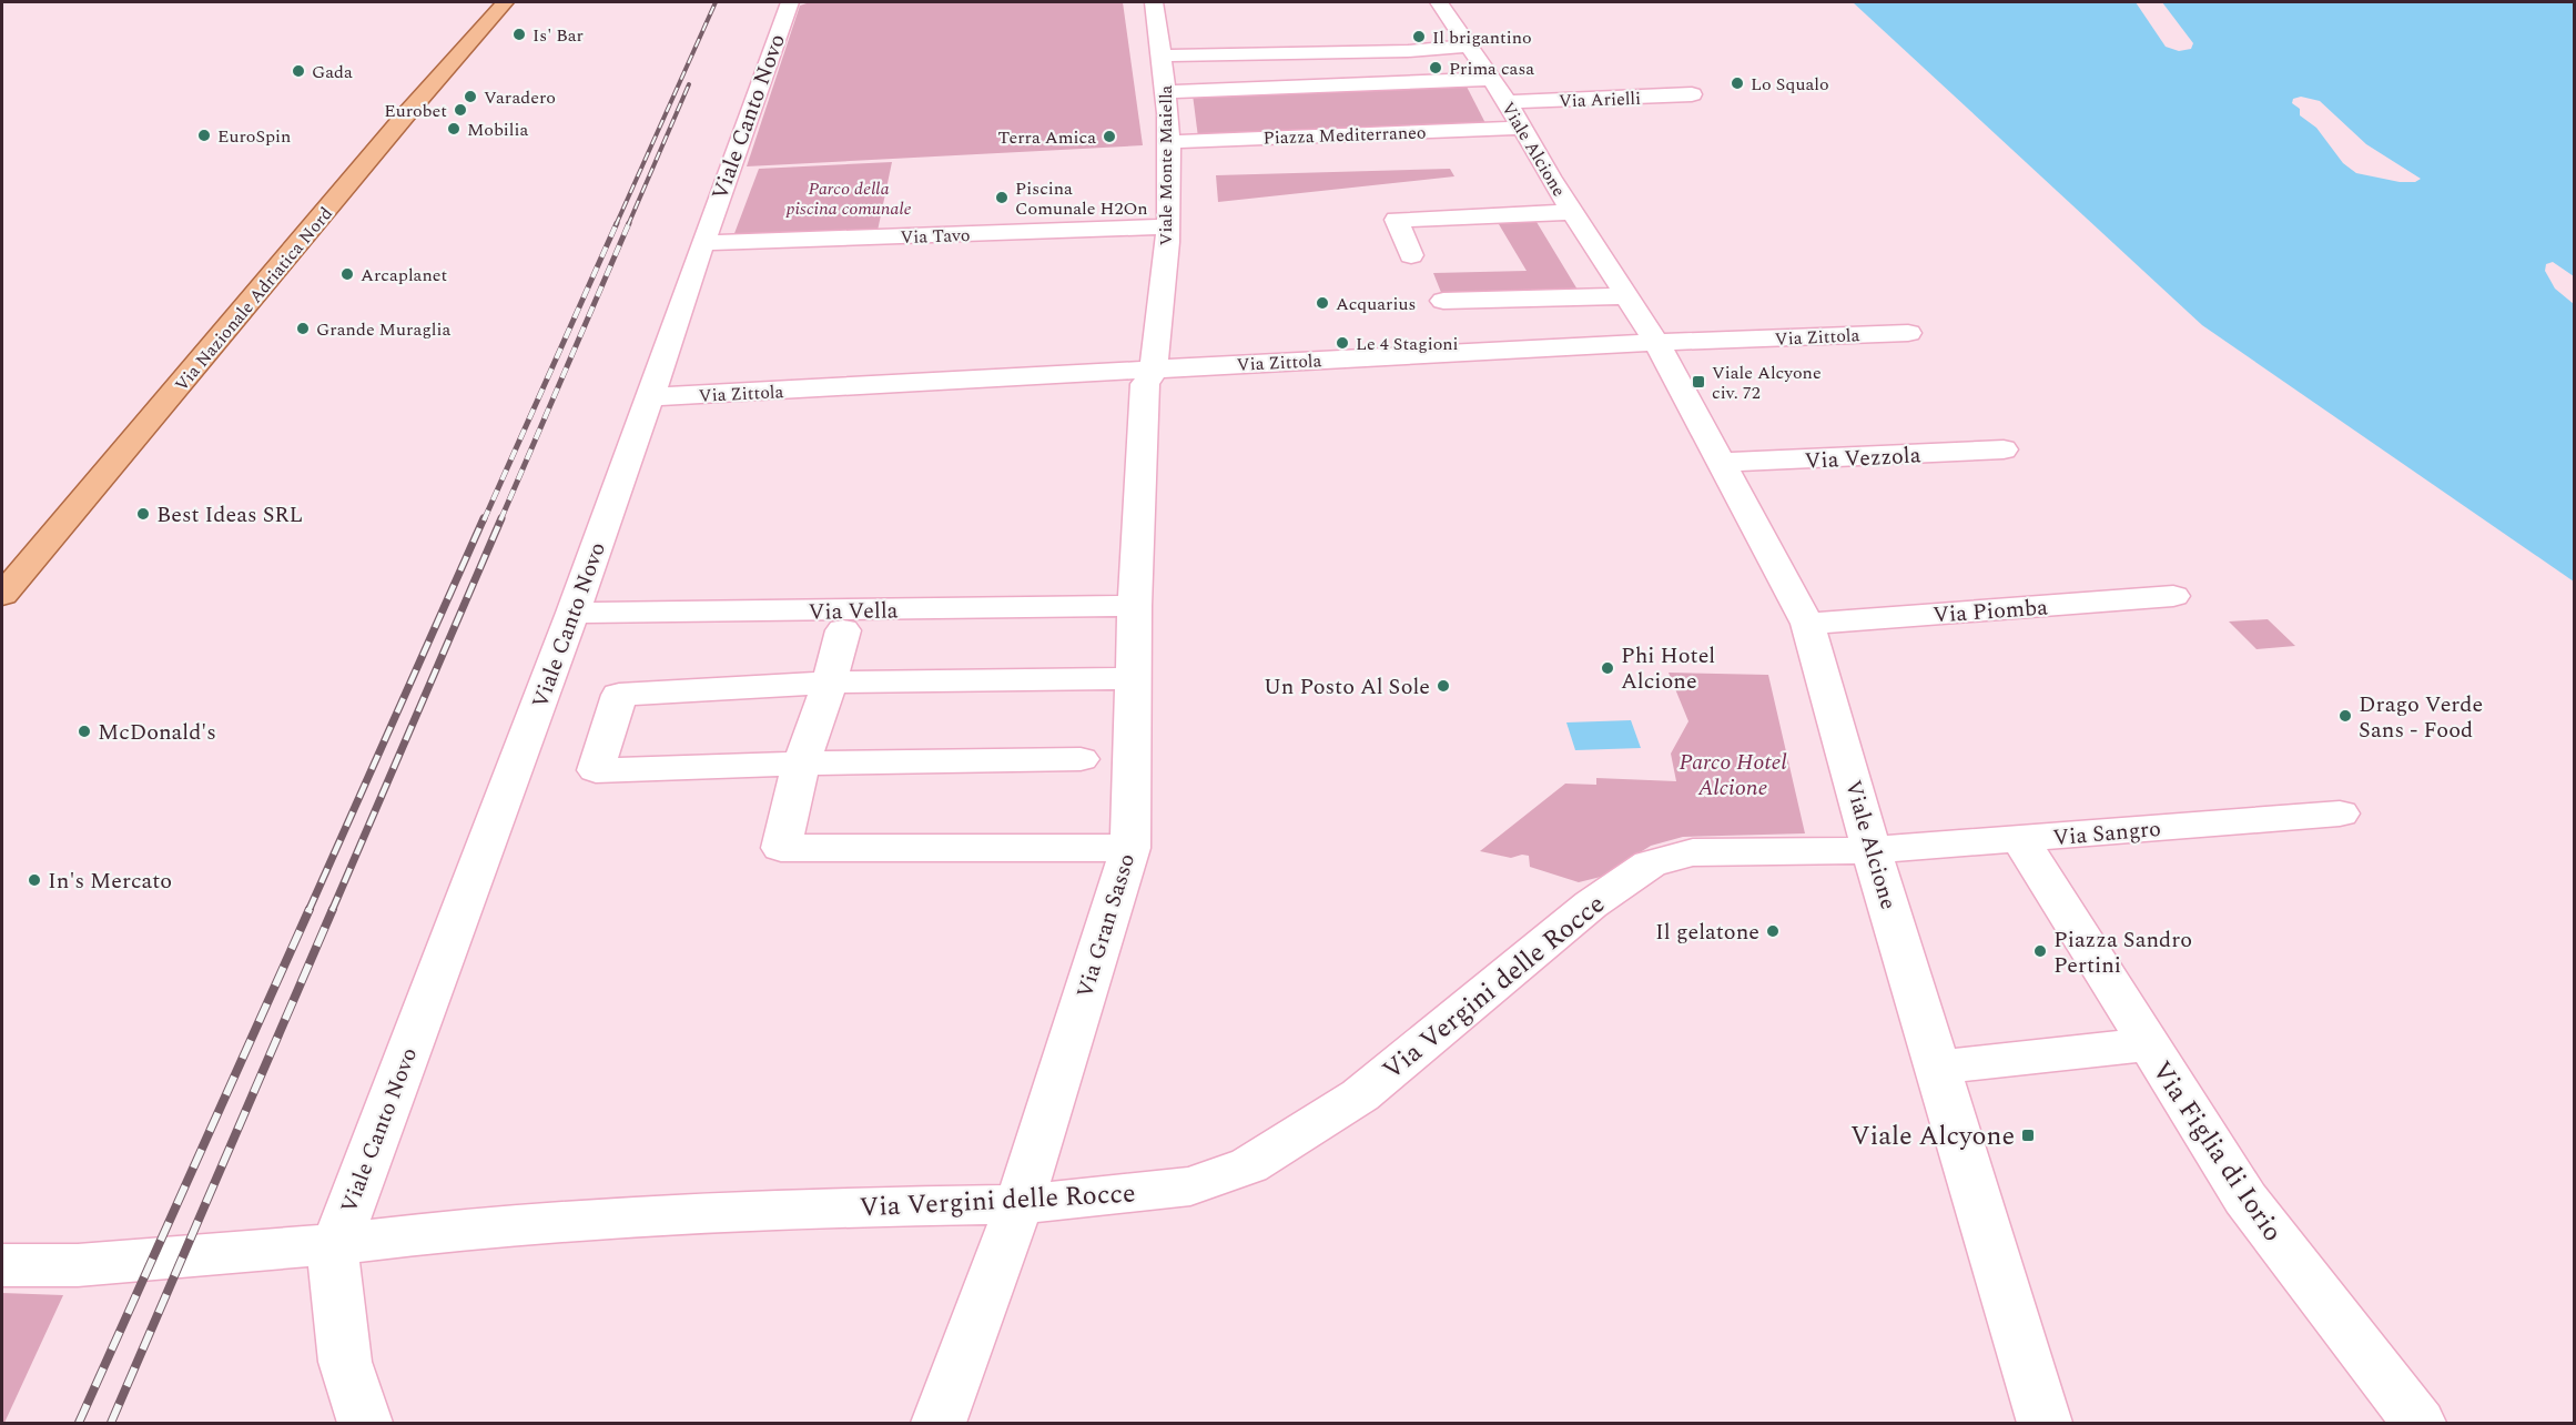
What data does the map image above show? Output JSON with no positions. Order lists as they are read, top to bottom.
{
  "streets": {
    "main road": ["Via Nazionale Adriatica Nord"],
    "street": [
      "Via Arielli",
      "Viale Canto Novo",
      "Piazza Mediterraneo",
      "Viale Alcione",
      "Viale Monte Maiella",
      "Via Tavo",
      "Via Zittola",
      "Via Vezzola",
      "Via Vella",
      "Via Piomba",
      "Via Sangro",
      "Via Gran Sasso",
      "Via Vergini delle Rocce",
      "Via Figlia di Iorio"
    ]
  },
  "crossings": [
    ["Via Arielli", "Viale Alcione"],
    ["Viale Canto Novo", "Via Tavo"],
    ["Viale Canto Novo", "Via Zittola"],
    ["Viale Canto Novo", "Via Vella"],
    ["Viale Canto Novo", "Via Vergini delle Rocce"],
    ["Piazza Mediterraneo", "Viale Alcione"],
    ["Piazza Mediterraneo", "Viale Monte Maiella"],
    ["Viale Alcione", "Via Zittola"],
    ["Viale Alcione", "Via Vezzola"],
    ["Viale Alcione", "Via Piomba"],
    ["Viale Alcione", "Via Sangro"],
    ["Viale Alcione", "Via Vergini delle Rocce"],
    ["Viale Alcione", "Via Figlia di Iorio"],
    ["Viale Monte Maiella", "Via Tavo"],
    ["Viale Monte Maiella", "Via Zittola"],
    ["Viale Monte Maiella", "Via Gran Sasso"],
    ["Via Zittola", "Via Gran Sasso"],
    ["Via Vella", "Via Gran Sasso"],
    ["Via Sangro", "Via Vergini delle Rocce"],
    ["Via Gran Sasso", "Via Vergini delle Rocce"]
  ],
  "parks": ["Parco della piscina comunale", "Parco Hotel Alcione"],
  "places": {
    "other": [
      "Is' Bar",
      "Il brigantino",
      "Prima casa",
      "Gada",
      "Lo Squalo",
      "Varadero",
      "Eurobet",
      "Mobilia",
      "EuroSpin",
      "Terra Amica",
      "Piscina Comunale H2On",
      "Arcaplanet",
      "Acquarius",
      "Grande Muraglia",
      "Le 4 Stagioni",
      "Best Ideas SRL",
      "Phi Hotel Alcione",
      "Un Posto Al Sole",
      "Drago Verde Sans - Food",
      "McDonald's",
      "In's Mercato",
      "Il gelatone",
      "Piazza Sandro Pertini"
    ],
    "transit": ["Viale Alcyone civ. 72", "Viale Alcyone"]
  }
}
